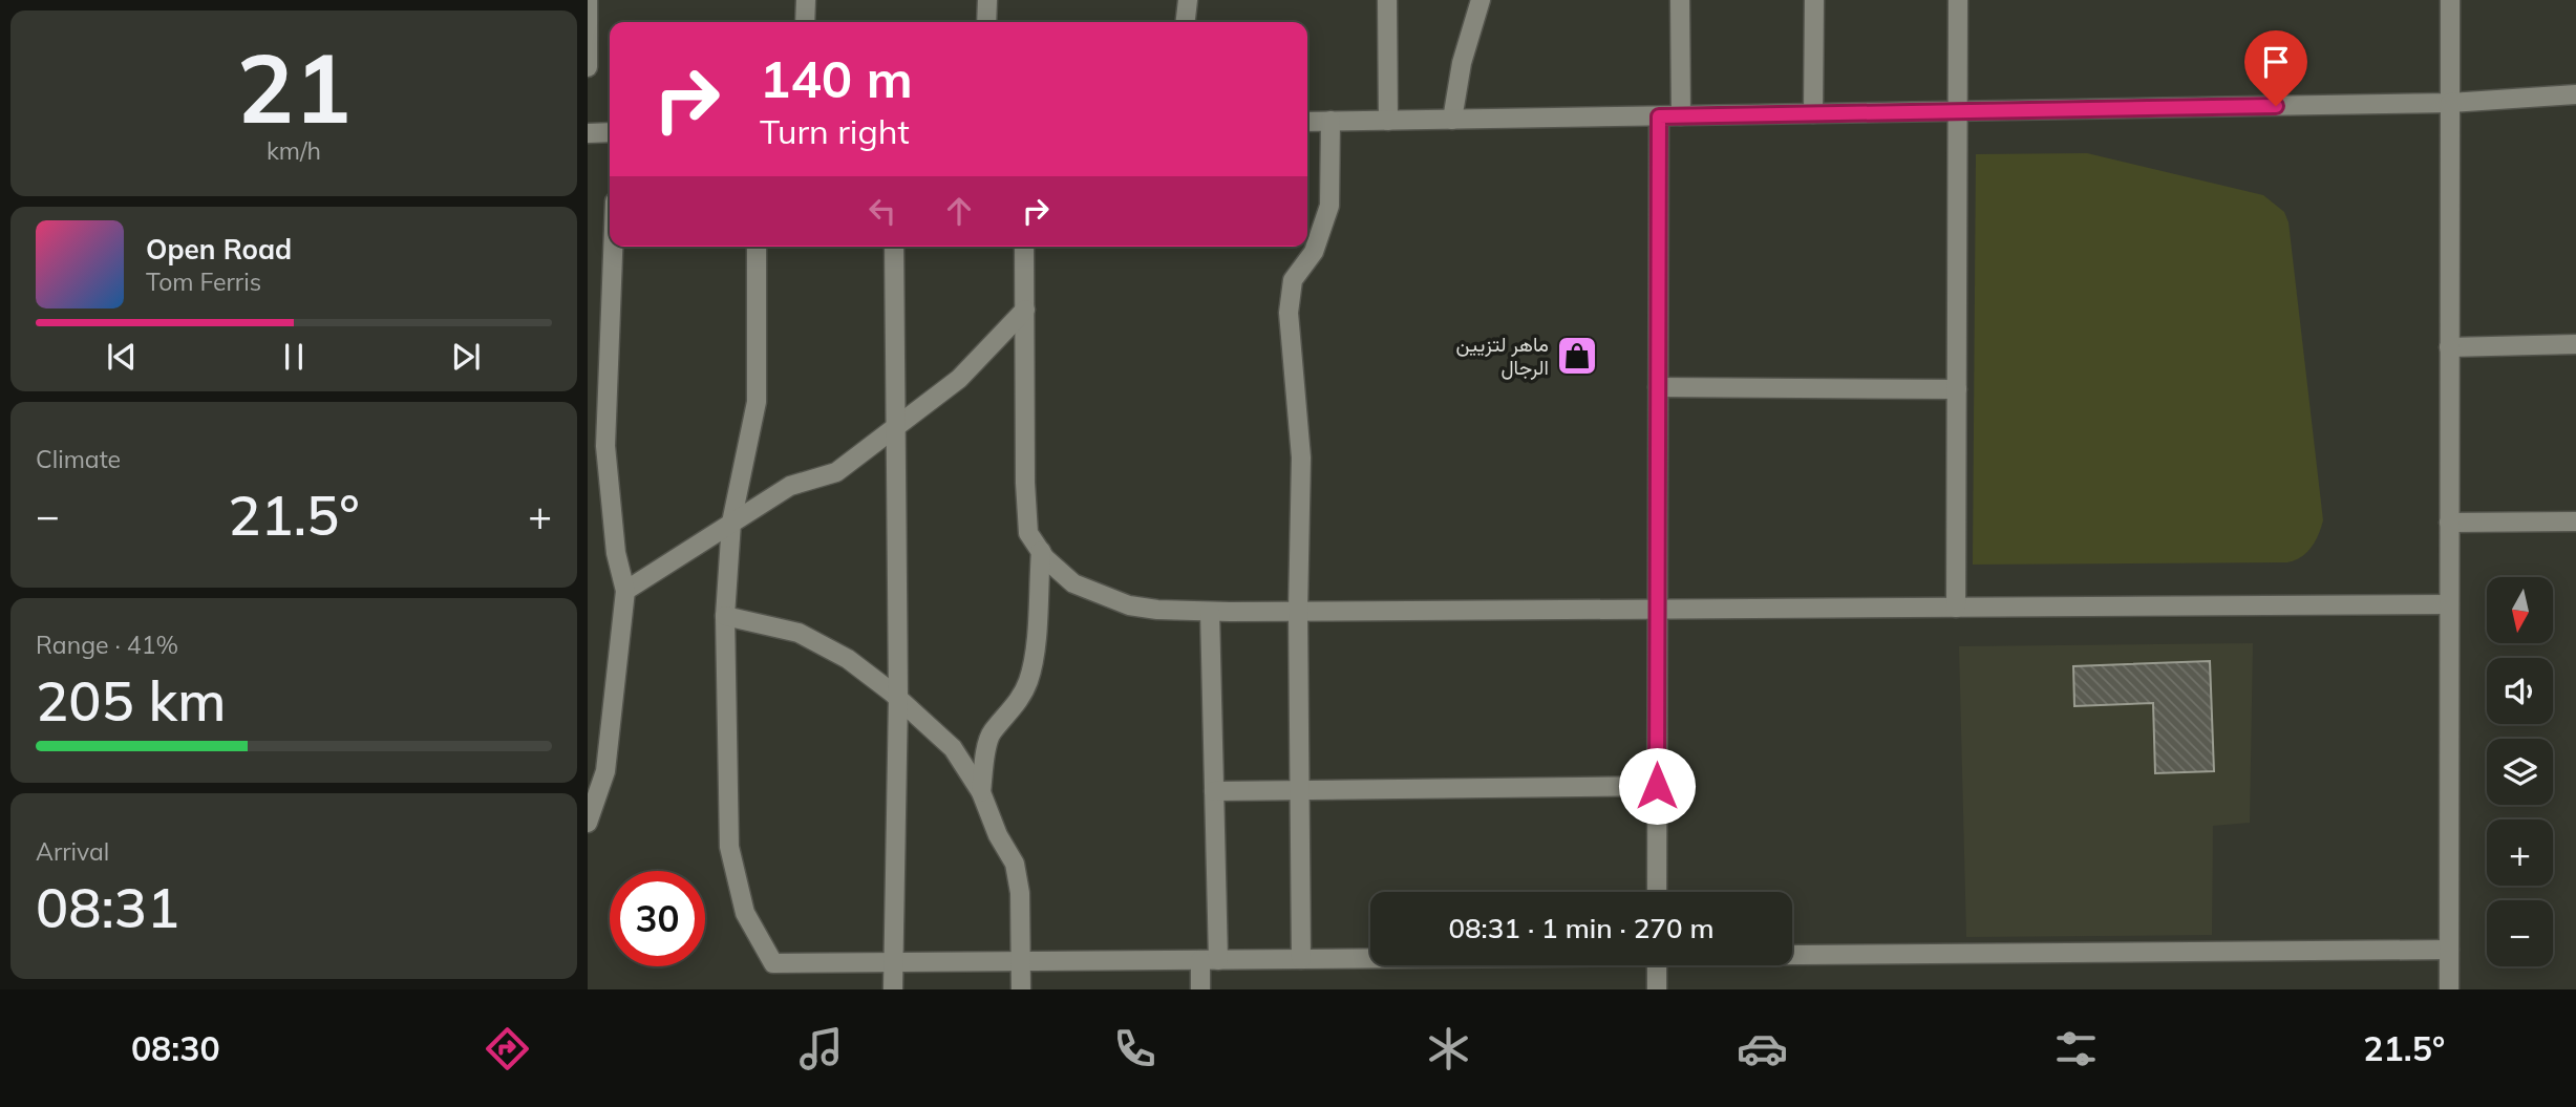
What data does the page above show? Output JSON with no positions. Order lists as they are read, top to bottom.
{
  "places": {
    "shop": ["ماهر لتزيين الرجال"]
  },
  "north": "bottom",
  "page": {
    "tile": [
      ["21", "km/h"],
      "Climate",
      ["Range · 41%", "205 km"],
      ["Arrival", "08:31"]
    ],
    "turn": ["140 m", "Turn right"],
    "song": ["Open Road", "Tom Ferris"],
    "heat": ["−", "21.5°", "+"],
    "map_buttons": ["+", "−"],
    "limit": "30",
    "trip": "08:31 · 1 min · 270 m",
    "tabs": ["08:30", "21.5°"]
  }
}
